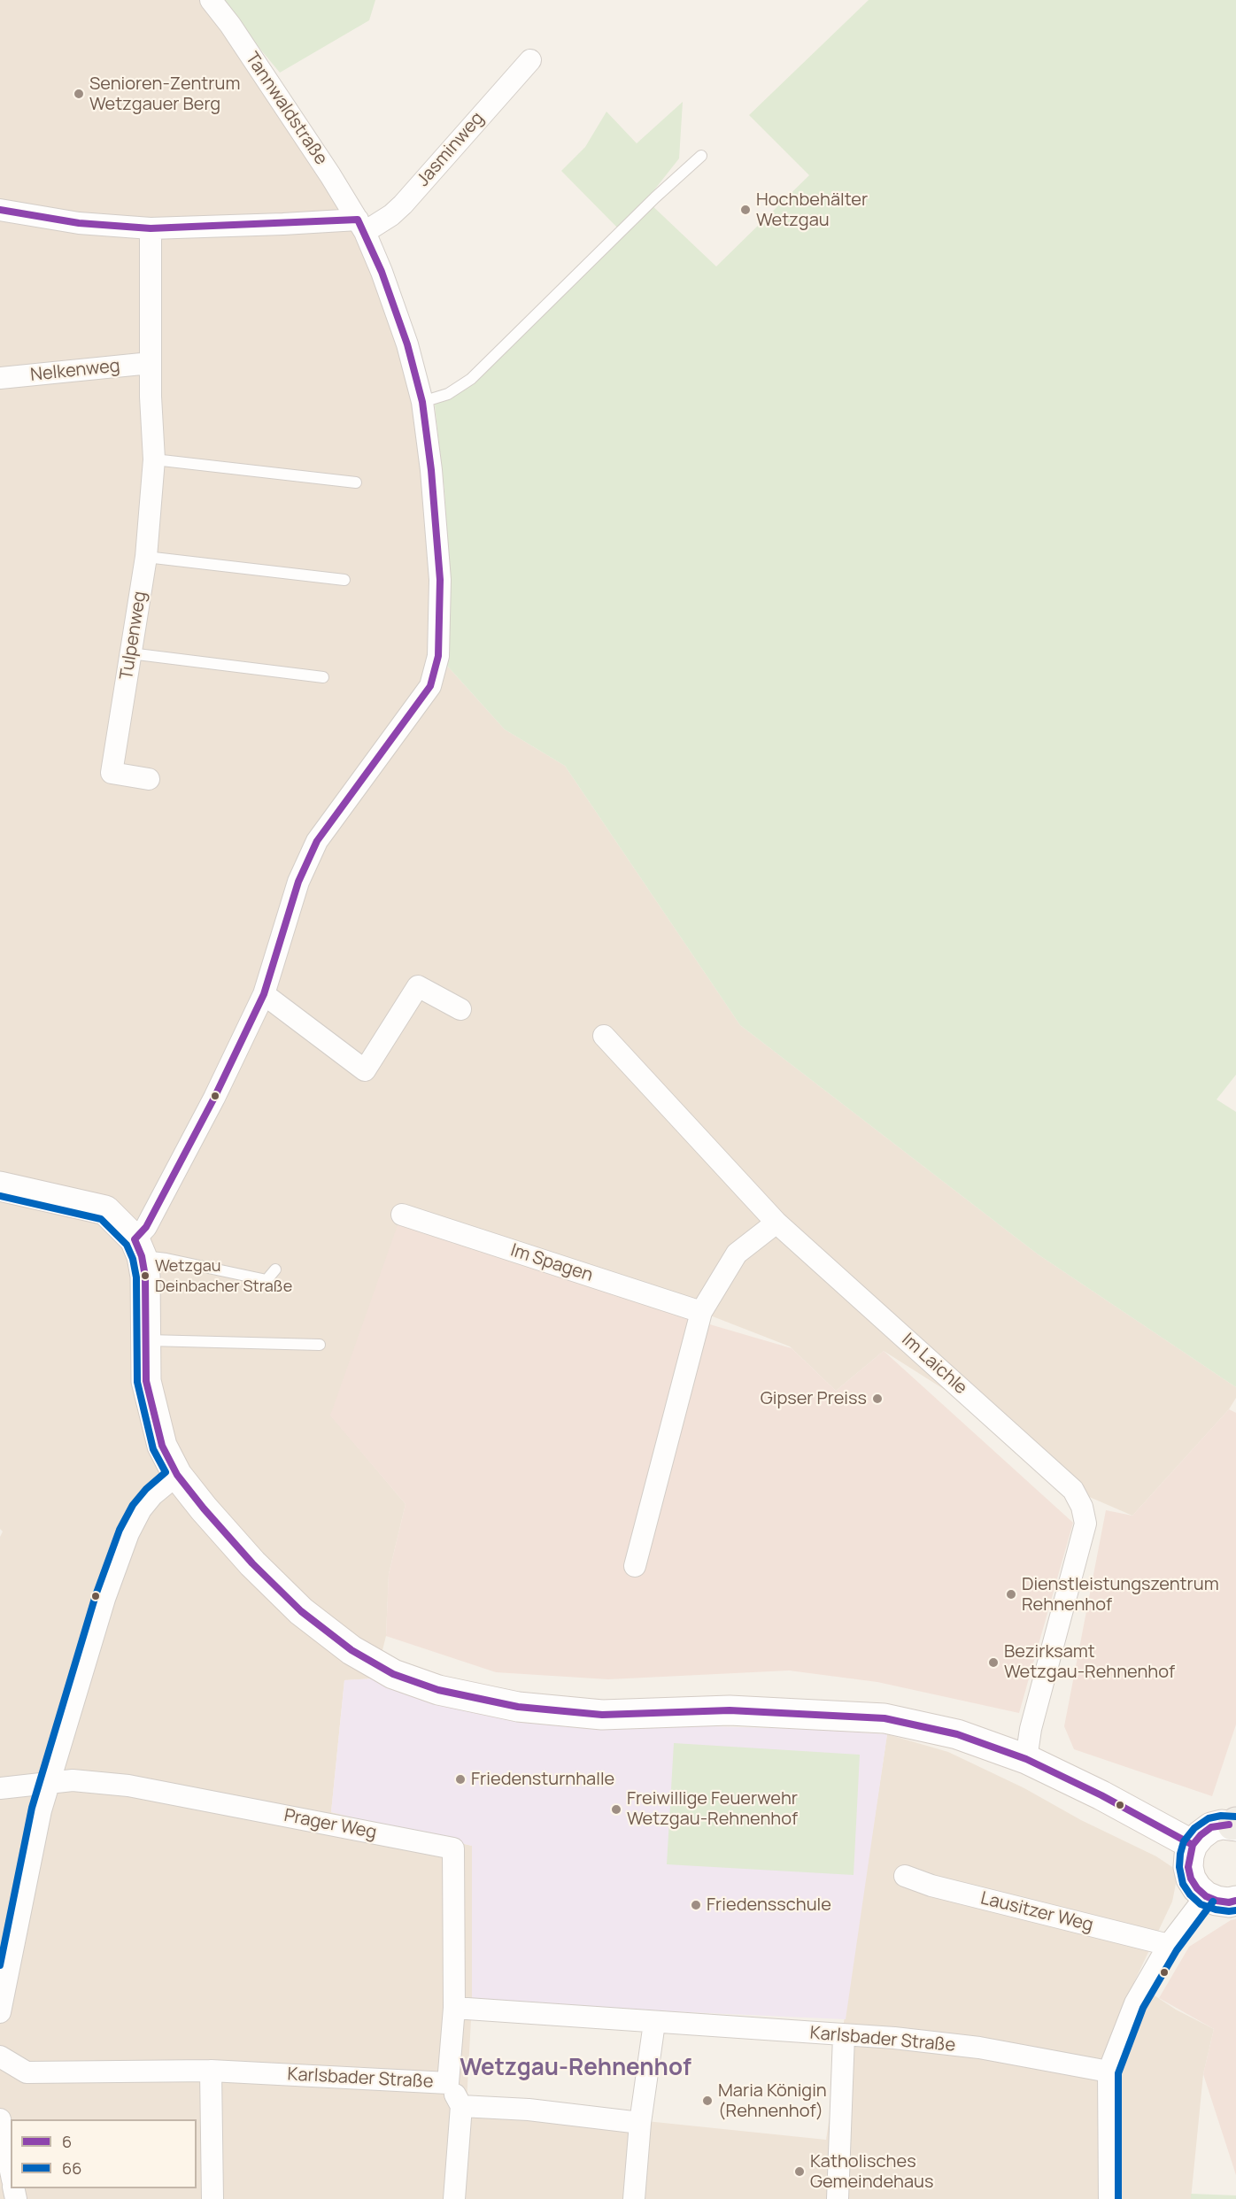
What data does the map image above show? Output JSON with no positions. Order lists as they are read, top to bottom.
{
  "streets": {
    "street": [
      "Tannwaldstraße",
      "Jasminweg",
      "Nelkenweg",
      "Tulpenweg",
      "Im Spagen",
      "Im Laichle",
      "Prager Weg",
      "Lausitzer Weg",
      "Karlsbader Straße"
    ]
  },
  "crossings": [
    ["Tannwaldstraße", "Jasminweg"],
    ["Nelkenweg", "Tulpenweg"],
    ["Prager Weg", "Karlsbader Straße"]
  ],
  "districts": ["Wetzgau-Rehnenhof"],
  "places": [
    "Senioren-Zentrum Wetzgauer Berg",
    "Hochbehälter Wetzgau",
    "Wetzgau Deinbacher Straße",
    "Gipser Preiss",
    "Dienstleistungszentrum Rehnenhof",
    "Bezirksamt Wetzgau-Rehnenhof",
    "Friedensturnhalle",
    "Freiwillige Feuerwehr Wetzgau-Rehnenhof",
    "Friedensschule",
    "Maria Königin (Rehnenhof)",
    "Katholisches Gemeindehaus"
  ],
  "lines": ["transit line 6", "transit line 66"],
  "legend": ["6", "66"]
}
